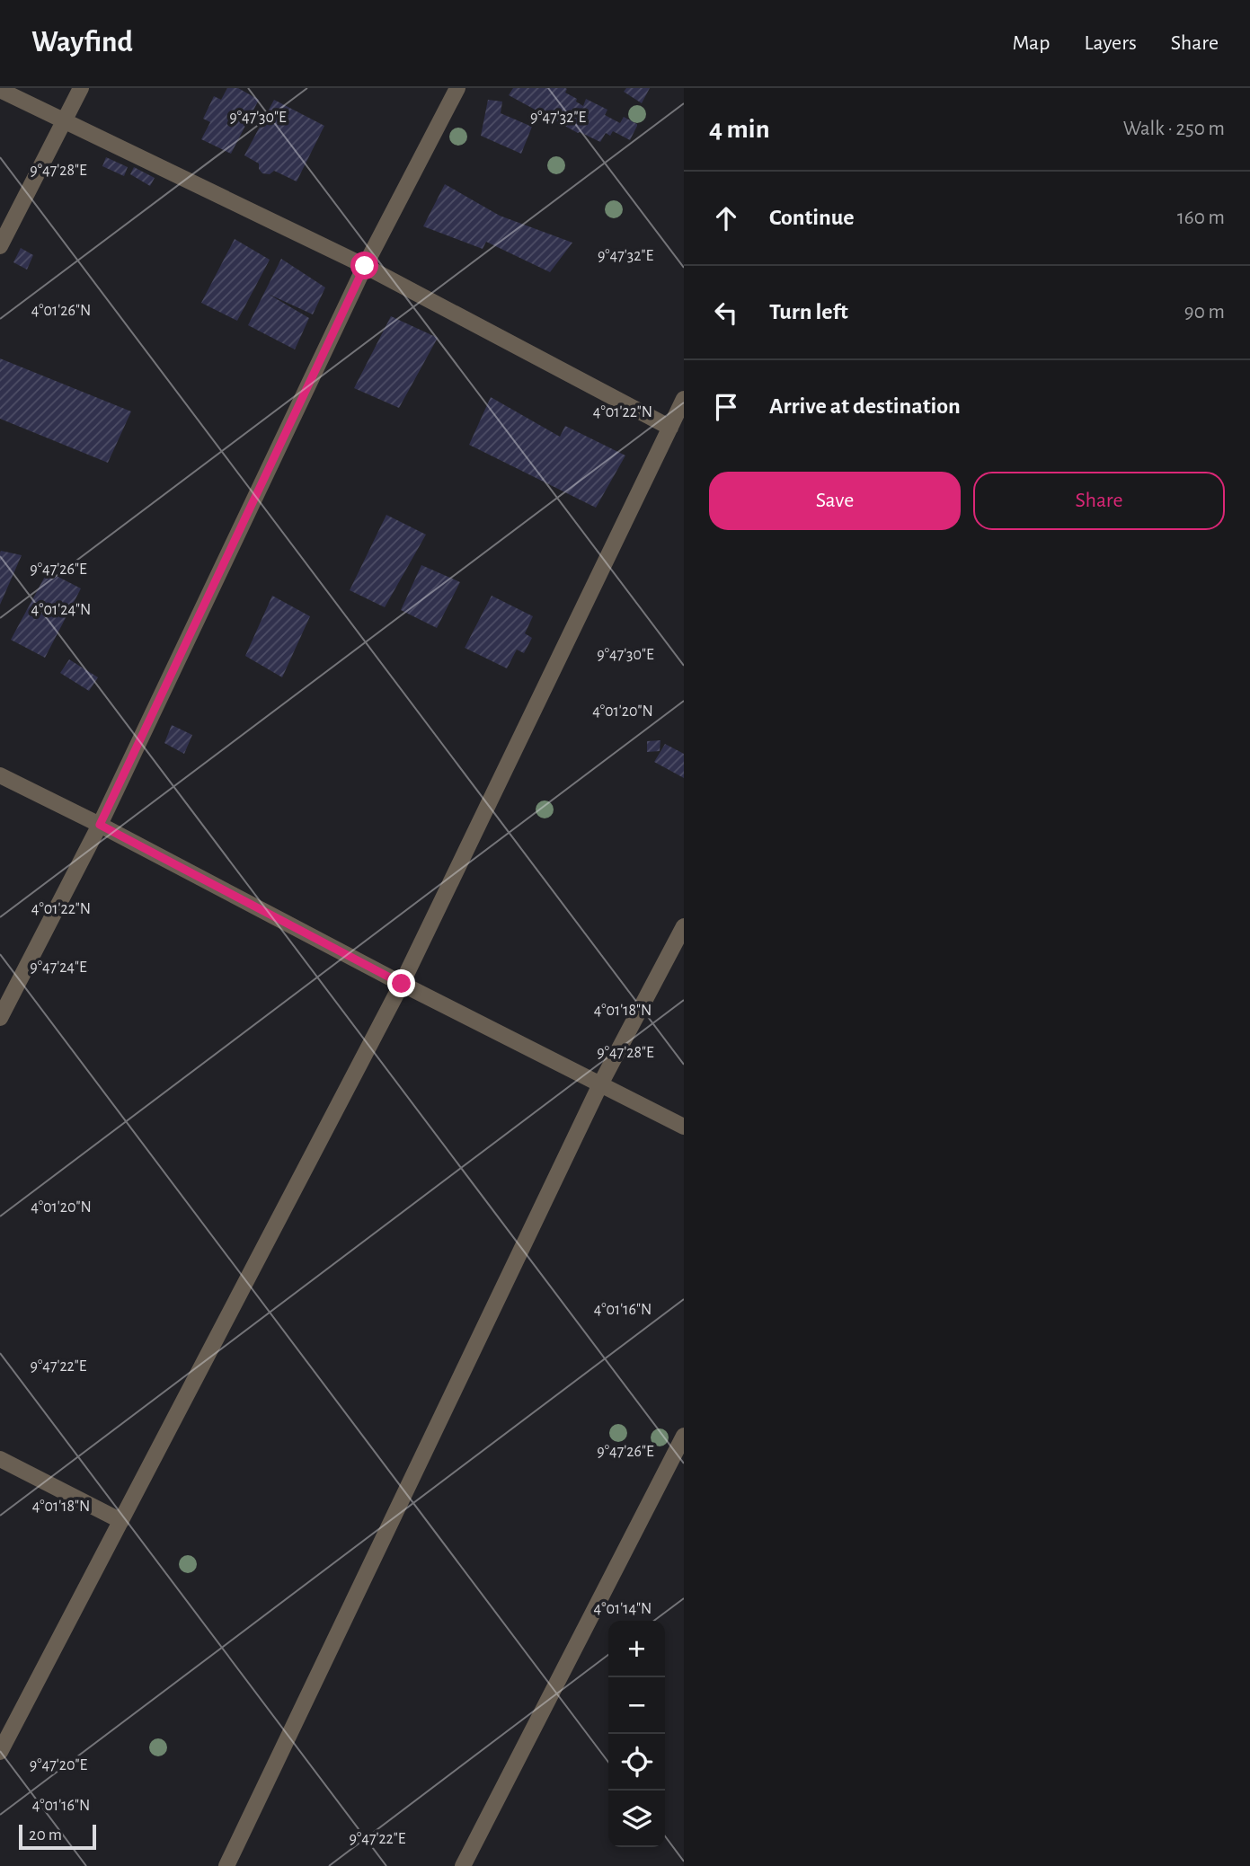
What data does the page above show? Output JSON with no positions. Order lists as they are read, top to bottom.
{
  "scale_bar": "20 m",
  "page": {
    "header": "Wayfind",
    "nav": ["Map", "Layers", "Share"],
    "heading": ["4 min", "Walk · 250 m"],
    "list": [
      ["Continue", "160 m"],
      ["Turn left", "90 m"],
      "Arrive at destination"
    ],
    "buttons": ["Save", "Share"],
    "map_buttons": ["+", "−"],
    "scale": "20 m"
  },
  "coordinates": [
    "9°47'30\"E",
    "9°47'32\"E",
    "9°47'28\"E",
    "4°01'26\"N",
    "4°01'22\"N",
    "9°47'26\"E",
    "4°01'24\"N",
    "4°01'20\"N",
    "9°47'24\"E",
    "4°01'18\"N",
    "4°01'16\"N",
    "9°47'22\"E",
    "4°01'14\"N",
    "9°47'20\"E"
  ]
}
